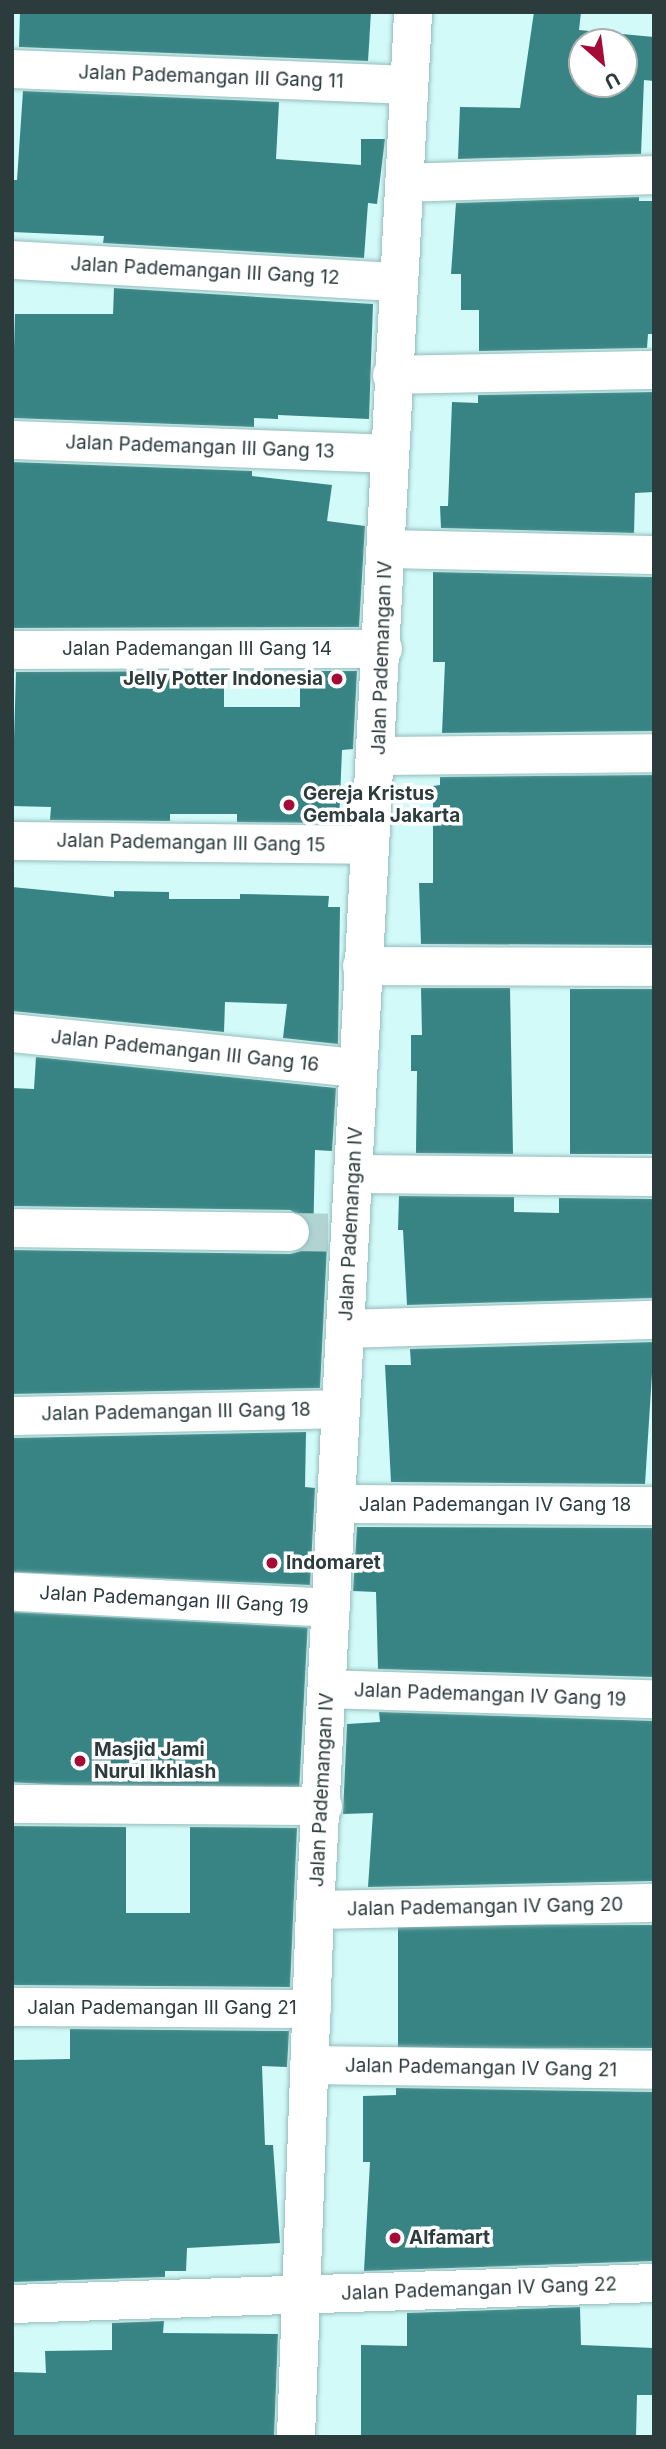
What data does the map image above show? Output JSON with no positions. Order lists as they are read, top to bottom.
{
  "streets": {
    "street": [
      "Jalan Pademangan III Gang 11",
      "Jalan Pademangan III Gang 12",
      "Jalan Pademangan III Gang 13",
      "Jalan Pademangan III Gang 14",
      "Jalan Pademangan IV",
      "Jalan Pademangan III Gang 15",
      "Jalan Pademangan III Gang 16",
      "Jalan Pademangan III Gang 18",
      "Jalan Pademangan IV Gang 18",
      "Jalan Pademangan III Gang 19",
      "Jalan Pademangan IV Gang 19",
      "Jalan Pademangan IV Gang 20",
      "Jalan Pademangan III Gang 21",
      "Jalan Pademangan IV Gang 21",
      "Jalan Pademangan IV Gang 22"
    ]
  },
  "crossings": [
    ["Jalan Pademangan III Gang 11", "Jalan Pademangan IV"],
    ["Jalan Pademangan III Gang 12", "Jalan Pademangan IV"],
    ["Jalan Pademangan III Gang 13", "Jalan Pademangan IV"],
    ["Jalan Pademangan III Gang 14", "Jalan Pademangan IV"],
    ["Jalan Pademangan IV", "Jalan Pademangan III Gang 15"],
    ["Jalan Pademangan IV", "Jalan Pademangan III Gang 16"],
    ["Jalan Pademangan IV", "Jalan Pademangan III Gang 18"],
    ["Jalan Pademangan IV", "Jalan Pademangan IV Gang 18"],
    ["Jalan Pademangan IV", "Jalan Pademangan III Gang 19"],
    ["Jalan Pademangan IV", "Jalan Pademangan IV Gang 19"],
    ["Jalan Pademangan IV", "Jalan Pademangan IV Gang 20"],
    ["Jalan Pademangan IV", "Jalan Pademangan III Gang 21"],
    ["Jalan Pademangan IV", "Jalan Pademangan IV Gang 21"],
    ["Jalan Pademangan IV", "Jalan Pademangan IV Gang 22"]
  ],
  "places": [
    "Jelly Potter Indonesia",
    "Gereja Kristus Gembala Jakarta",
    "Indomaret",
    "Masjid Jami Nurul Ikhlash",
    "Alfamart"
  ],
  "north": "bottom right"
}
